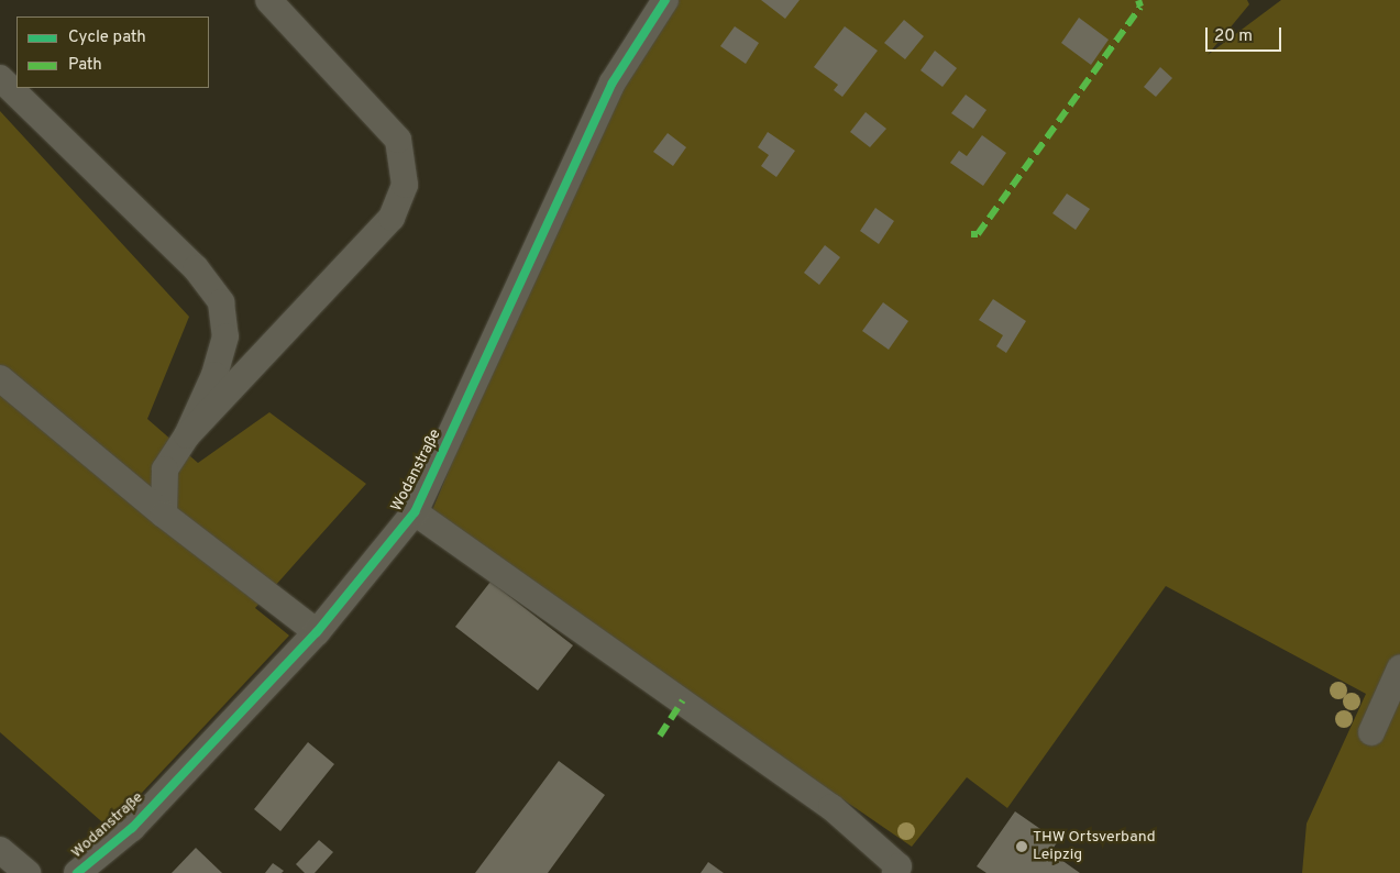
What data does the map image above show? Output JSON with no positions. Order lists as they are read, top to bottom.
{
  "streets": {
    "street": ["Wodanstraße"]
  },
  "places": ["THW Ortsverband Leipzig"],
  "legend": ["Cycle path", "Path"],
  "scale_bar": "20 m"
}
